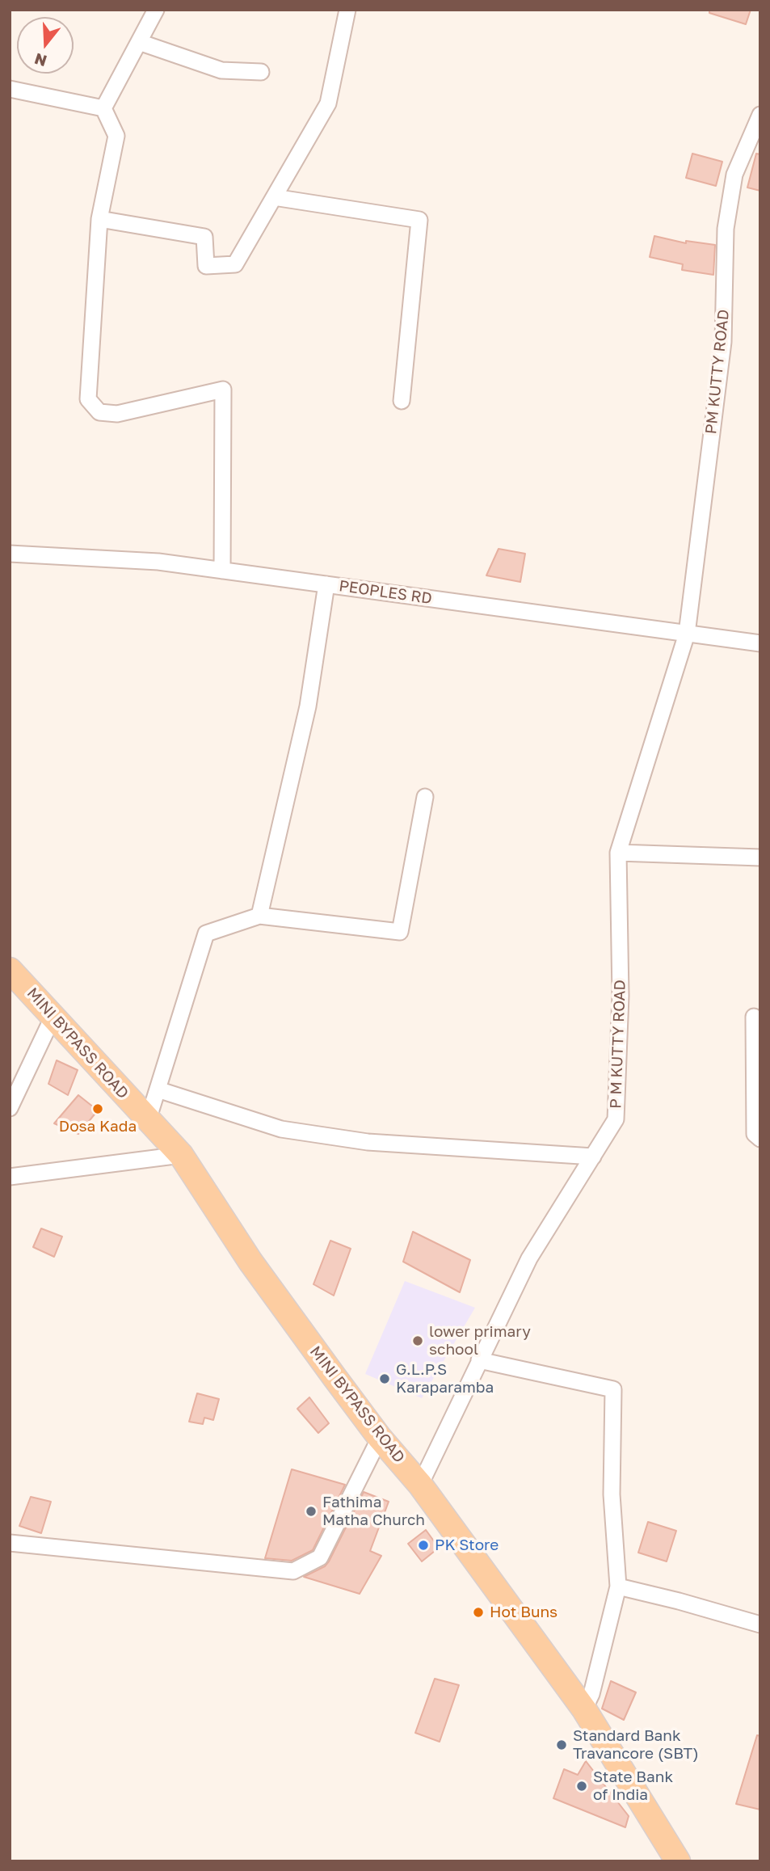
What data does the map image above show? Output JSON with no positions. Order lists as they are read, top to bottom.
{
  "streets": {
    "main road": ["MINI BYPASS ROAD"],
    "street": ["PM KUTTY ROAD", "PEOPLES RD", "P M KUTTY ROAD"]
  },
  "crossings": [
    ["PM KUTTY ROAD", "PEOPLES RD"],
    ["PM KUTTY ROAD", "P M KUTTY ROAD"],
    ["PEOPLES RD", "P M KUTTY ROAD"],
    ["MINI BYPASS ROAD", "P M KUTTY ROAD"]
  ],
  "places": [
    "Dosa Kada",
    "lower primary school",
    "G.L.P.S Karaparamba",
    "Fathima Matha Church",
    "PK Store",
    "Hot Buns",
    "Standard Bank Travancore (SBT)",
    "State Bank of India"
  ],
  "north": "bottom"
}
